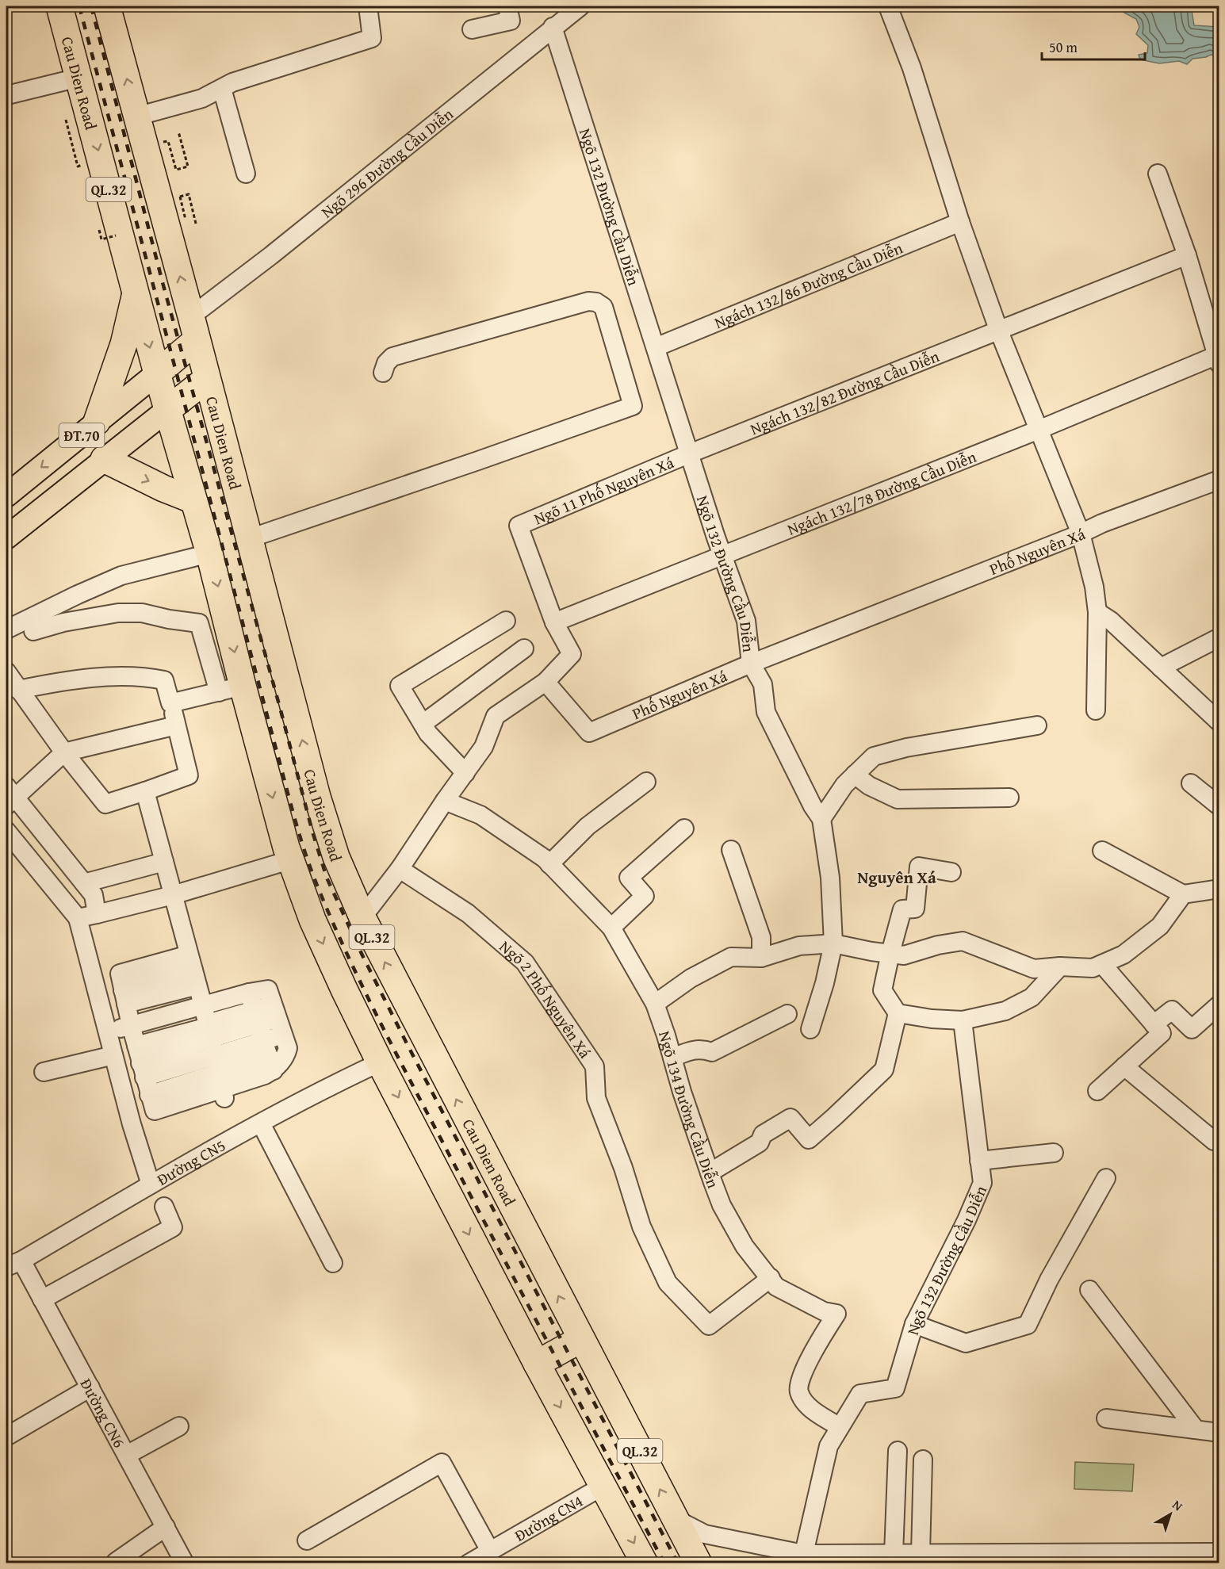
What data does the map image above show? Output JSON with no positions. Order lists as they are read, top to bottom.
{
  "streets": {
    "highway": ["Cau Dien Road", "QL.32", "ĐT.70"],
    "street": [
      "Ngõ 296 Đường Cầu Diễn",
      "Ngõ 132 Đường Cầu Diễn",
      "Ngách 132/86 Đường Cầu Diễn",
      "Ngách 132/82 Đường Cầu Diễn",
      "Ngõ 11 Phố Nguyên Xá",
      "Ngách 132/78 Đường Cầu Diễn",
      "Phố Nguyên Xá",
      "Ngõ 2 Phố Nguyên Xá",
      "Ngõ 134 Đường Cầu Diễn",
      "Đường CN5",
      "Đường CN6",
      "Đường CN4"
    ]
  },
  "crossings": [
    ["Cau Dien Road", "Ngõ 296 Đường Cầu Diễn"],
    ["Cau Dien Road", "ĐT.70"],
    ["Cau Dien Road", "Đường CN5"],
    ["Cau Dien Road", "Đường CN4"],
    ["Ngõ 296 Đường Cầu Diễn", "Ngõ 132 Đường Cầu Diễn"],
    ["Ngõ 296 Đường Cầu Diễn", "ĐT.70"],
    ["Ngõ 132 Đường Cầu Diễn", "Ngách 132/86 Đường Cầu Diễn"],
    ["Ngõ 132 Đường Cầu Diễn", "Ngách 132/82 Đường Cầu Diễn"],
    ["Ngõ 132 Đường Cầu Diễn", "Ngõ 11 Phố Nguyên Xá"],
    ["Ngõ 132 Đường Cầu Diễn", "Ngách 132/78 Đường Cầu Diễn"],
    ["Ngõ 132 Đường Cầu Diễn", "Phố Nguyên Xá"],
    ["Ngõ 132 Đường Cầu Diễn", "Ngõ 134 Đường Cầu Diễn"],
    ["Ngách 132/82 Đường Cầu Diễn", "Ngõ 11 Phố Nguyên Xá"],
    ["Ngõ 11 Phố Nguyên Xá", "Ngách 132/78 Đường Cầu Diễn"],
    ["Ngõ 2 Phố Nguyên Xá", "Ngõ 134 Đường Cầu Diễn"],
    ["Đường CN5", "Đường CN6"]
  ],
  "districts": ["Nguyên Xá"],
  "scale_bar": "50 m",
  "north": "top right"
}
